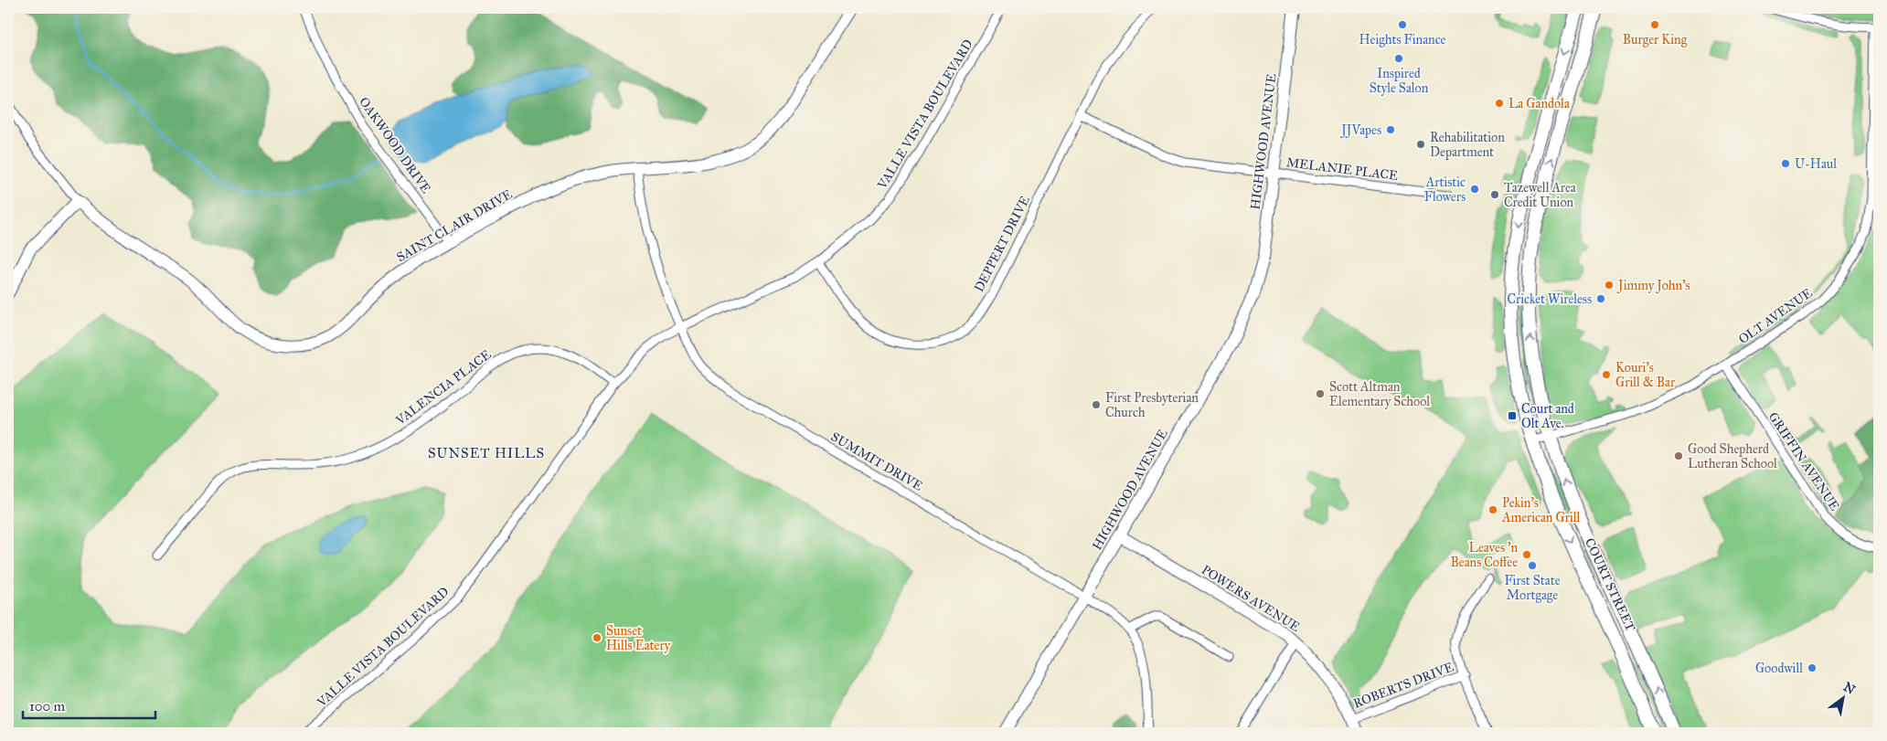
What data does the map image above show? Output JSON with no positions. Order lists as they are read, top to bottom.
{
  "streets": {
    "main road": ["COURT STREET"],
    "street": [
      "VALLE VISTA BOULEVARD",
      "HIGHWOOD AVENUE",
      "OAKWOOD DRIVE",
      "MELANIE PLACE",
      "SAINT CLAIR DRIVE",
      "DEPPERT DRIVE",
      "OLT AVENUE",
      "VALENCIA PLACE",
      "SUMMIT DRIVE",
      "GRIFFIN AVENUE",
      "POWERS AVENUE",
      "ROBERTS DRIVE"
    ]
  },
  "crossings": [
    ["VALLE VISTA BOULEVARD", "DEPPERT DRIVE"],
    ["VALLE VISTA BOULEVARD", "VALENCIA PLACE"],
    ["VALLE VISTA BOULEVARD", "SUMMIT DRIVE"],
    ["HIGHWOOD AVENUE", "MELANIE PLACE"],
    ["HIGHWOOD AVENUE", "SUMMIT DRIVE"],
    ["HIGHWOOD AVENUE", "POWERS AVENUE"],
    ["OAKWOOD DRIVE", "SAINT CLAIR DRIVE"],
    ["MELANIE PLACE", "DEPPERT DRIVE"],
    ["SAINT CLAIR DRIVE", "SUMMIT DRIVE"],
    ["OLT AVENUE", "GRIFFIN AVENUE"],
    ["OLT AVENUE", "COURT STREET"],
    ["POWERS AVENUE", "ROBERTS DRIVE"]
  ],
  "districts": ["SUNSET HILLS"],
  "places": {
    "other": [
      "Heights Finance",
      "Burger King",
      "Inspired Style Salon",
      "La Gandola",
      "JJVapes",
      "Rehabilitation Department",
      "U-Haul",
      "Artistic Flowers",
      "Tazewell Area Credit Union",
      "Jimmy John's",
      "Cricket Wireless",
      "Kouri's Grill & Bar",
      "Scott Altman Elementary School",
      "First Presbyterian Church",
      "Good Shepherd Lutheran School",
      "Pekin's American Grill",
      "Leaves 'n Beans Coffee",
      "First State Mortgage",
      "Sunset Hills Eatery",
      "Goodwill"
    ],
    "transit": ["Court and Olt Ave."]
  },
  "scale_bar": "100 m",
  "north": "top right"
}
